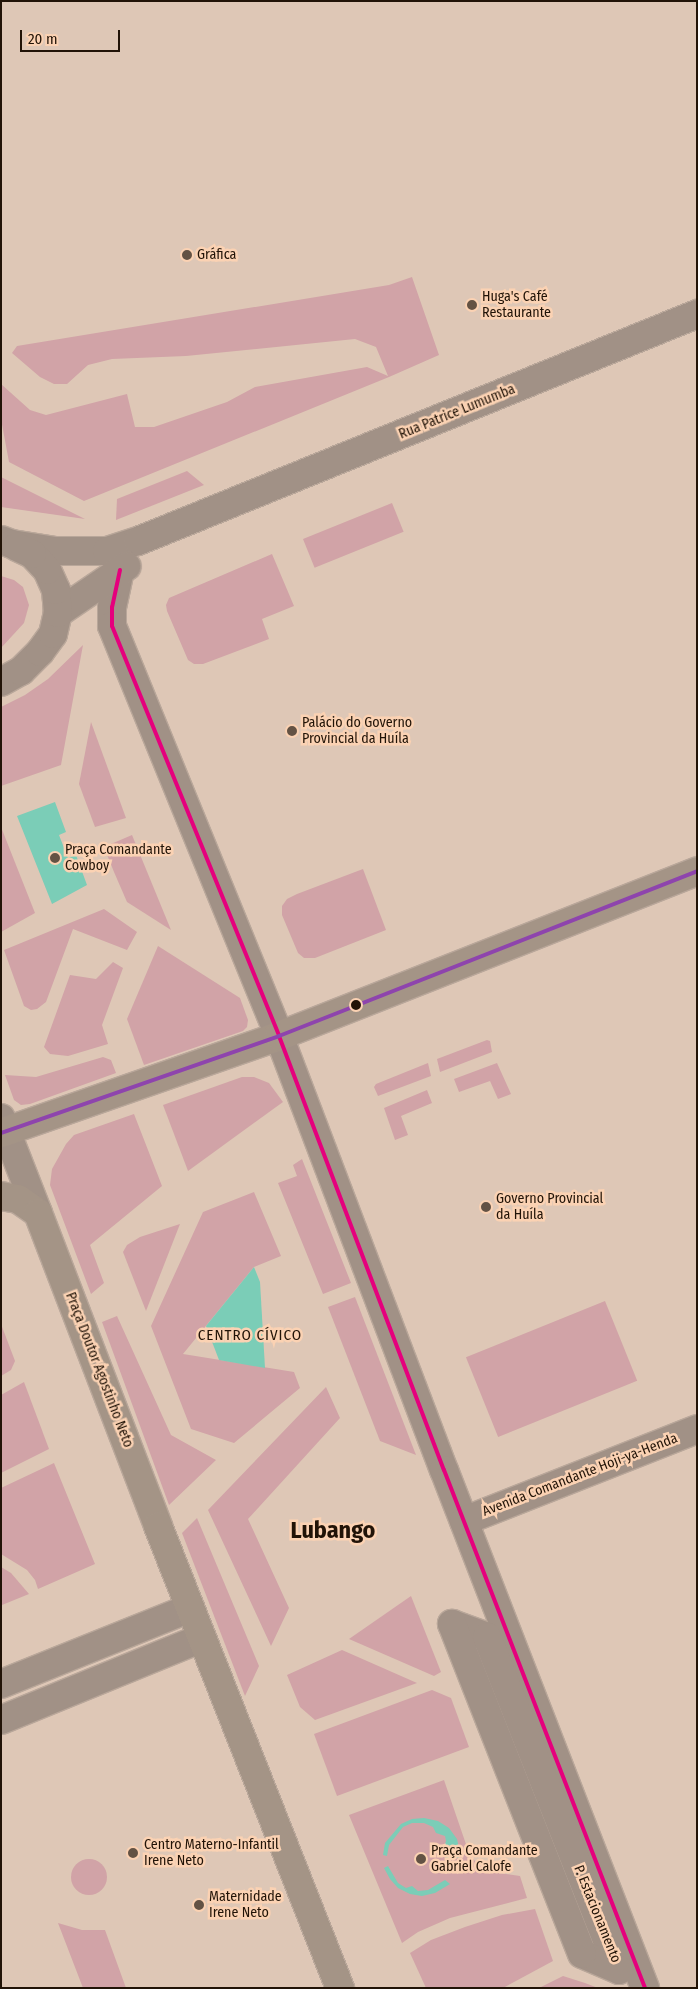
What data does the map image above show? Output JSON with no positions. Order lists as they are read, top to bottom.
{
  "streets": {
    "main road": ["Praça Doutor Agostinho Neto"],
    "street": ["Rua Patrice Lumumba", "Avenida Comandante Hoji-ya-Henda", "P. Estacionamento"]
  },
  "districts": ["CENTRO CÍVICO", "Lubango"],
  "places": [
    "Gráfica",
    "Huga's Café Restaurante",
    "Palácio do Governo Provincial da Huíla",
    "Praça Comandante Cowboy",
    "Governo Provincial da Huíla",
    "Centro Materno-Infantil Irene Neto",
    "Praça Comandante Gabriel Calofe",
    "Maternidade Irene Neto"
  ],
  "scale_bar": "20 m"
}
